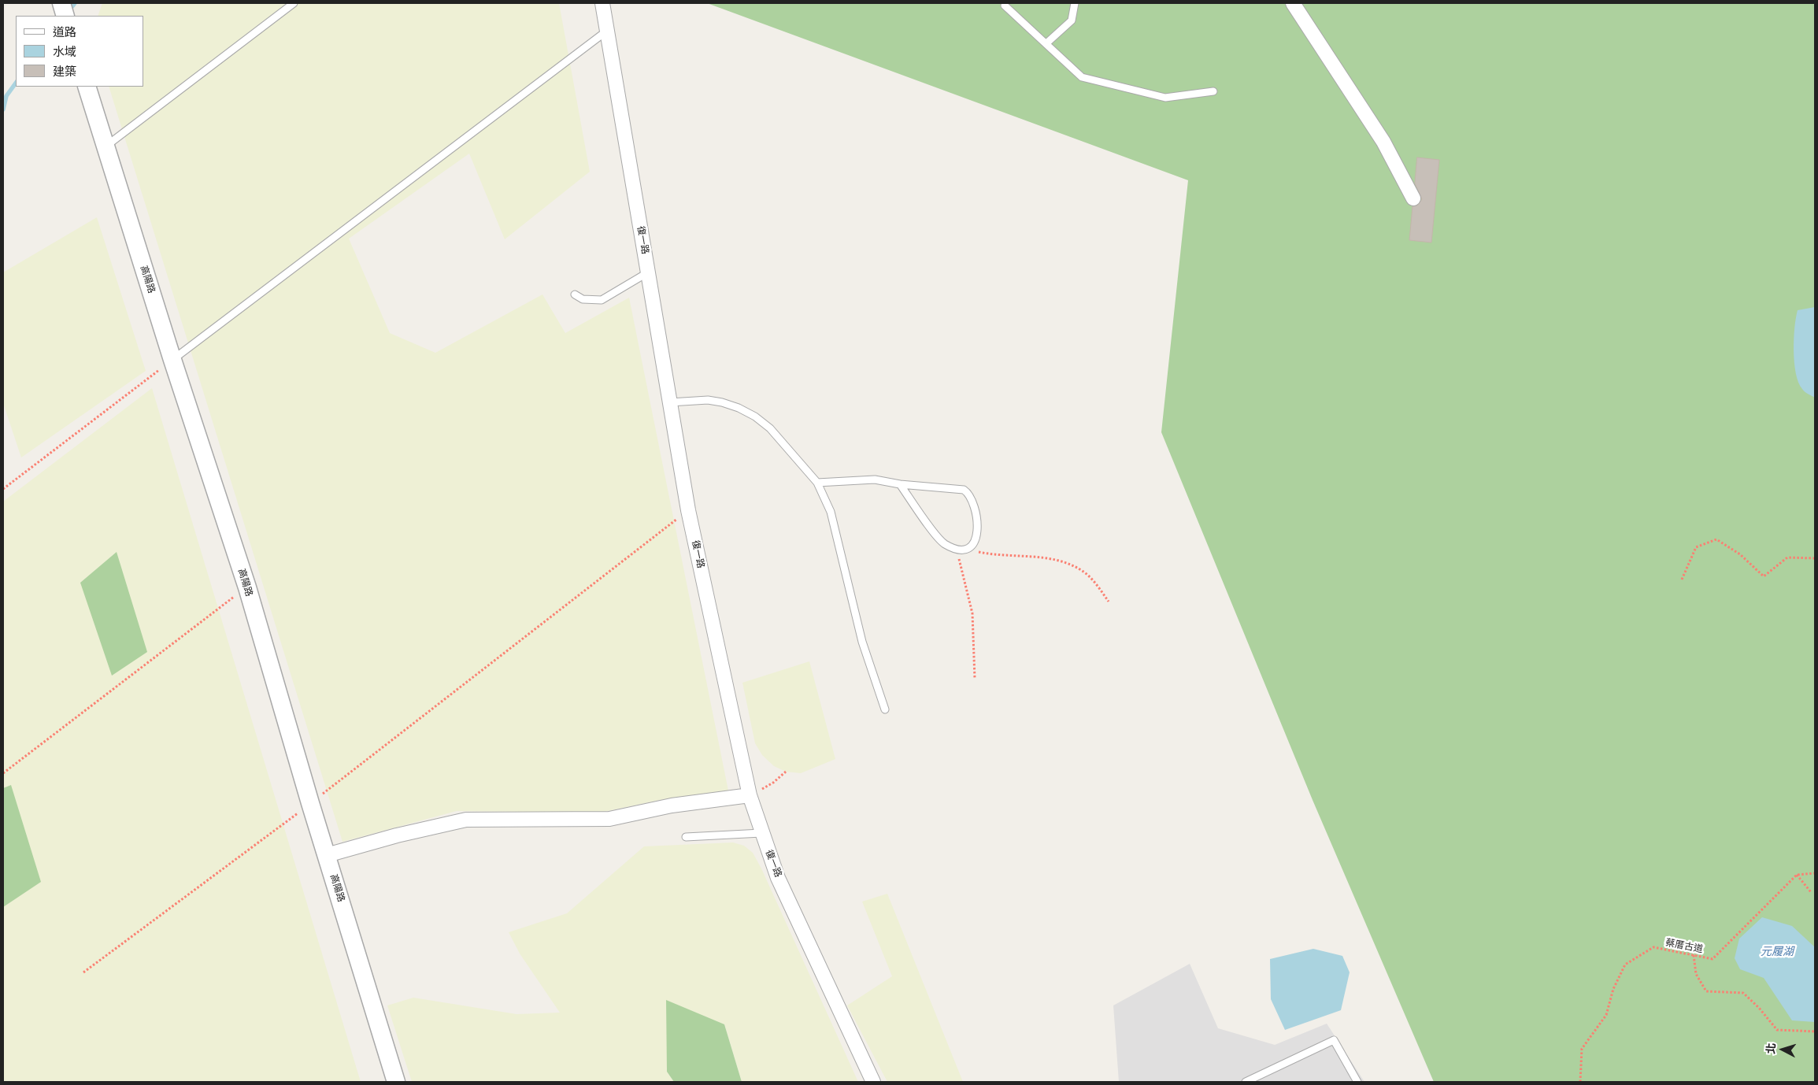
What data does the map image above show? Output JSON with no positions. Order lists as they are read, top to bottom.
{
  "streets": {
    "street": ["復一路", "高陽路"],
    "path": ["蔡厝古道"]
  },
  "water": ["元履湖"],
  "legend": ["道路", "水域", "建築"],
  "north": "left"
}
